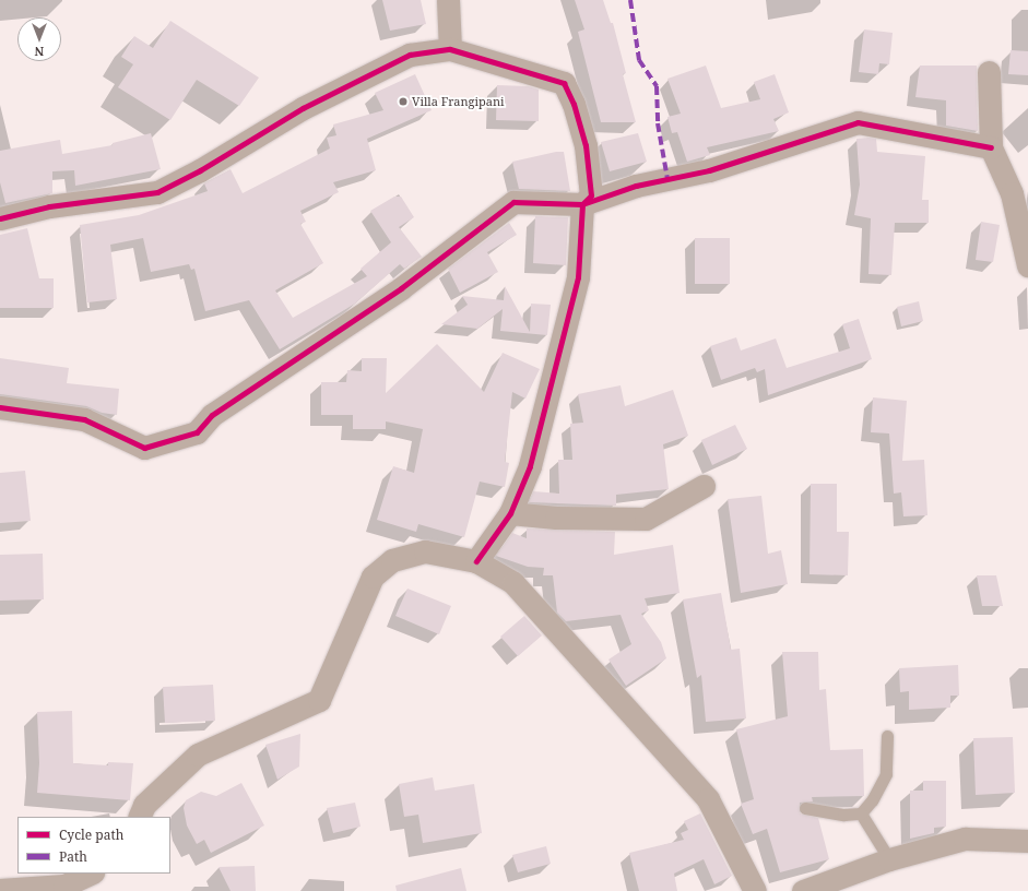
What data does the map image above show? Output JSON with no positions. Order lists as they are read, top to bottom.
{
  "places": ["Villa Frangipani"],
  "legend": ["Cycle path", "Path"],
  "north": "bottom"
}
